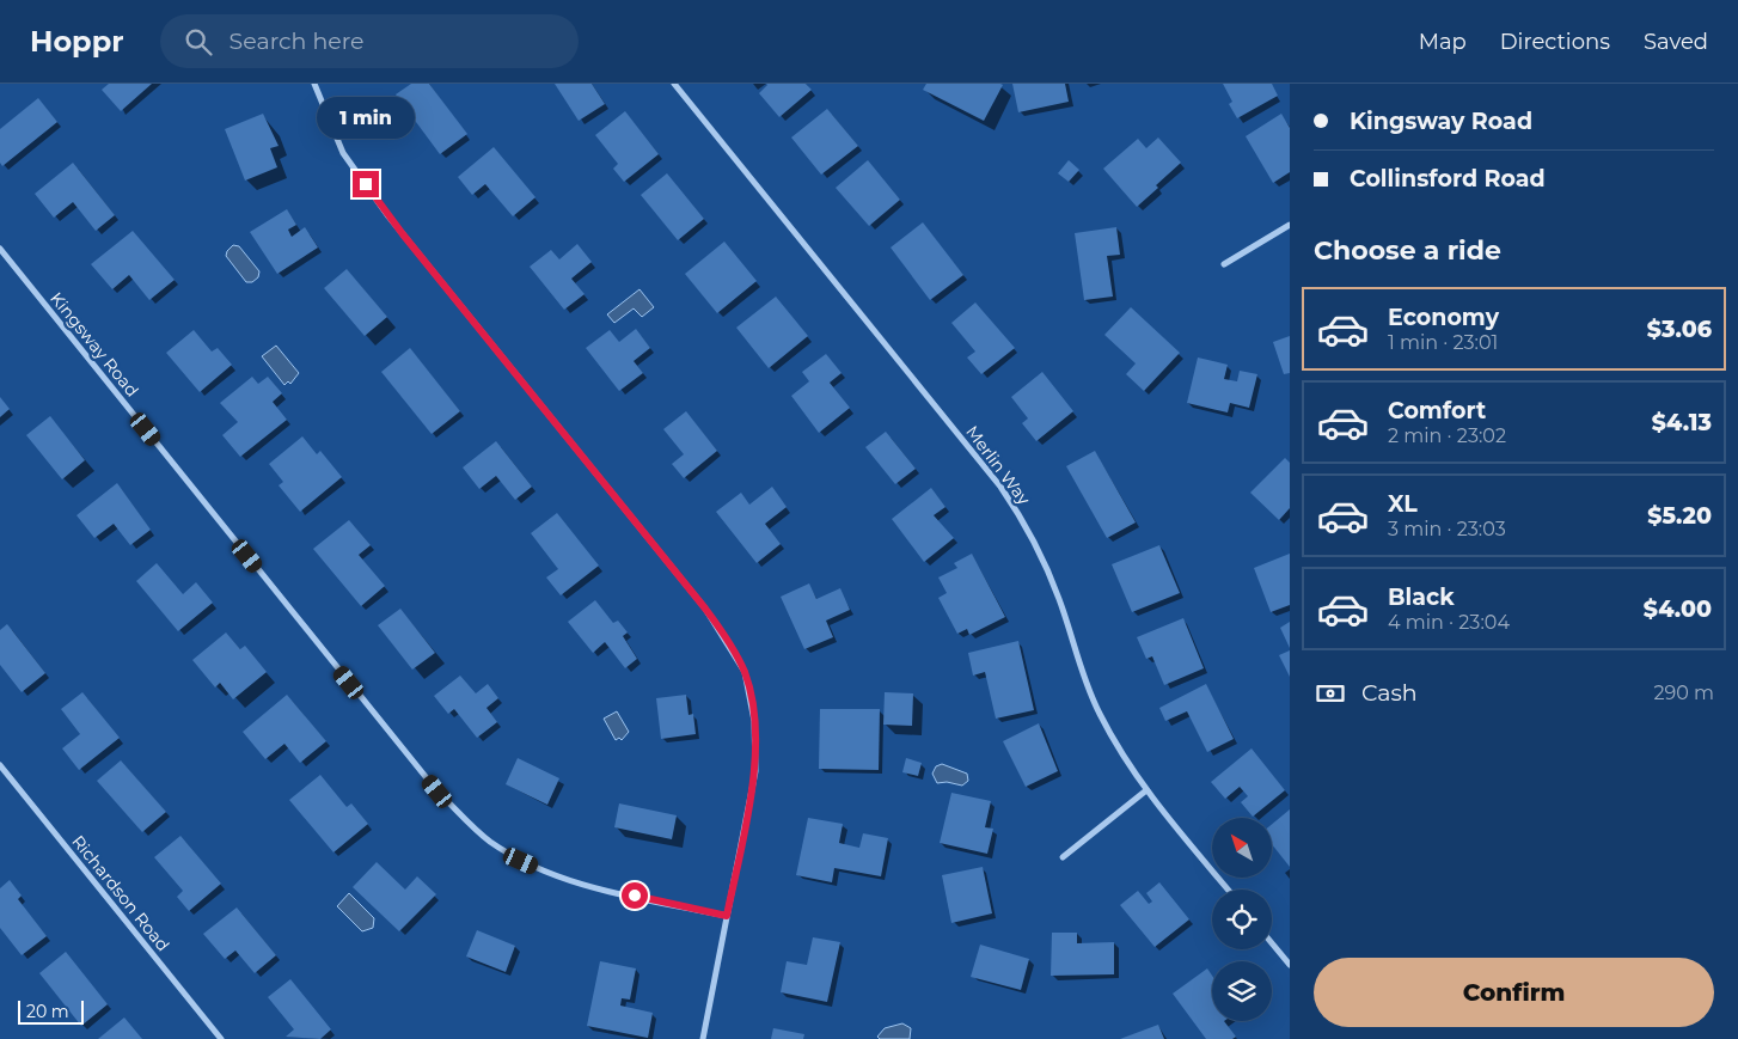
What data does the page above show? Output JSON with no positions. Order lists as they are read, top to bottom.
{
  "streets": {
    "street": ["Kingsway Road", "Merlin Way", "Richardson Road"]
  },
  "scale_bar": "20 m",
  "north": "top left",
  "page": {
    "header": "Hoppr",
    "search": "Search here",
    "nav": ["Map", "Directions", "Saved"],
    "banner": ["Kingsway Road", "Collinsford Road"],
    "bubble": "1 min",
    "heading": "Choose a ride",
    "list": [
      {
        "name": "Economy",
        "note": "1 min · 23:01",
        "value": "$3.06"
      },
      {
        "name": "Comfort",
        "note": "2 min · 23:02",
        "value": "$4.13"
      },
      {
        "name": "XL",
        "note": "3 min · 23:03",
        "value": "$5.20"
      },
      {
        "name": "Black",
        "note": "4 min · 23:04",
        "value": "$4.00"
      }
    ],
    "pay": ["Cash", "290 m"],
    "buttons": "Confirm",
    "scale": "20 m"
  }
}
